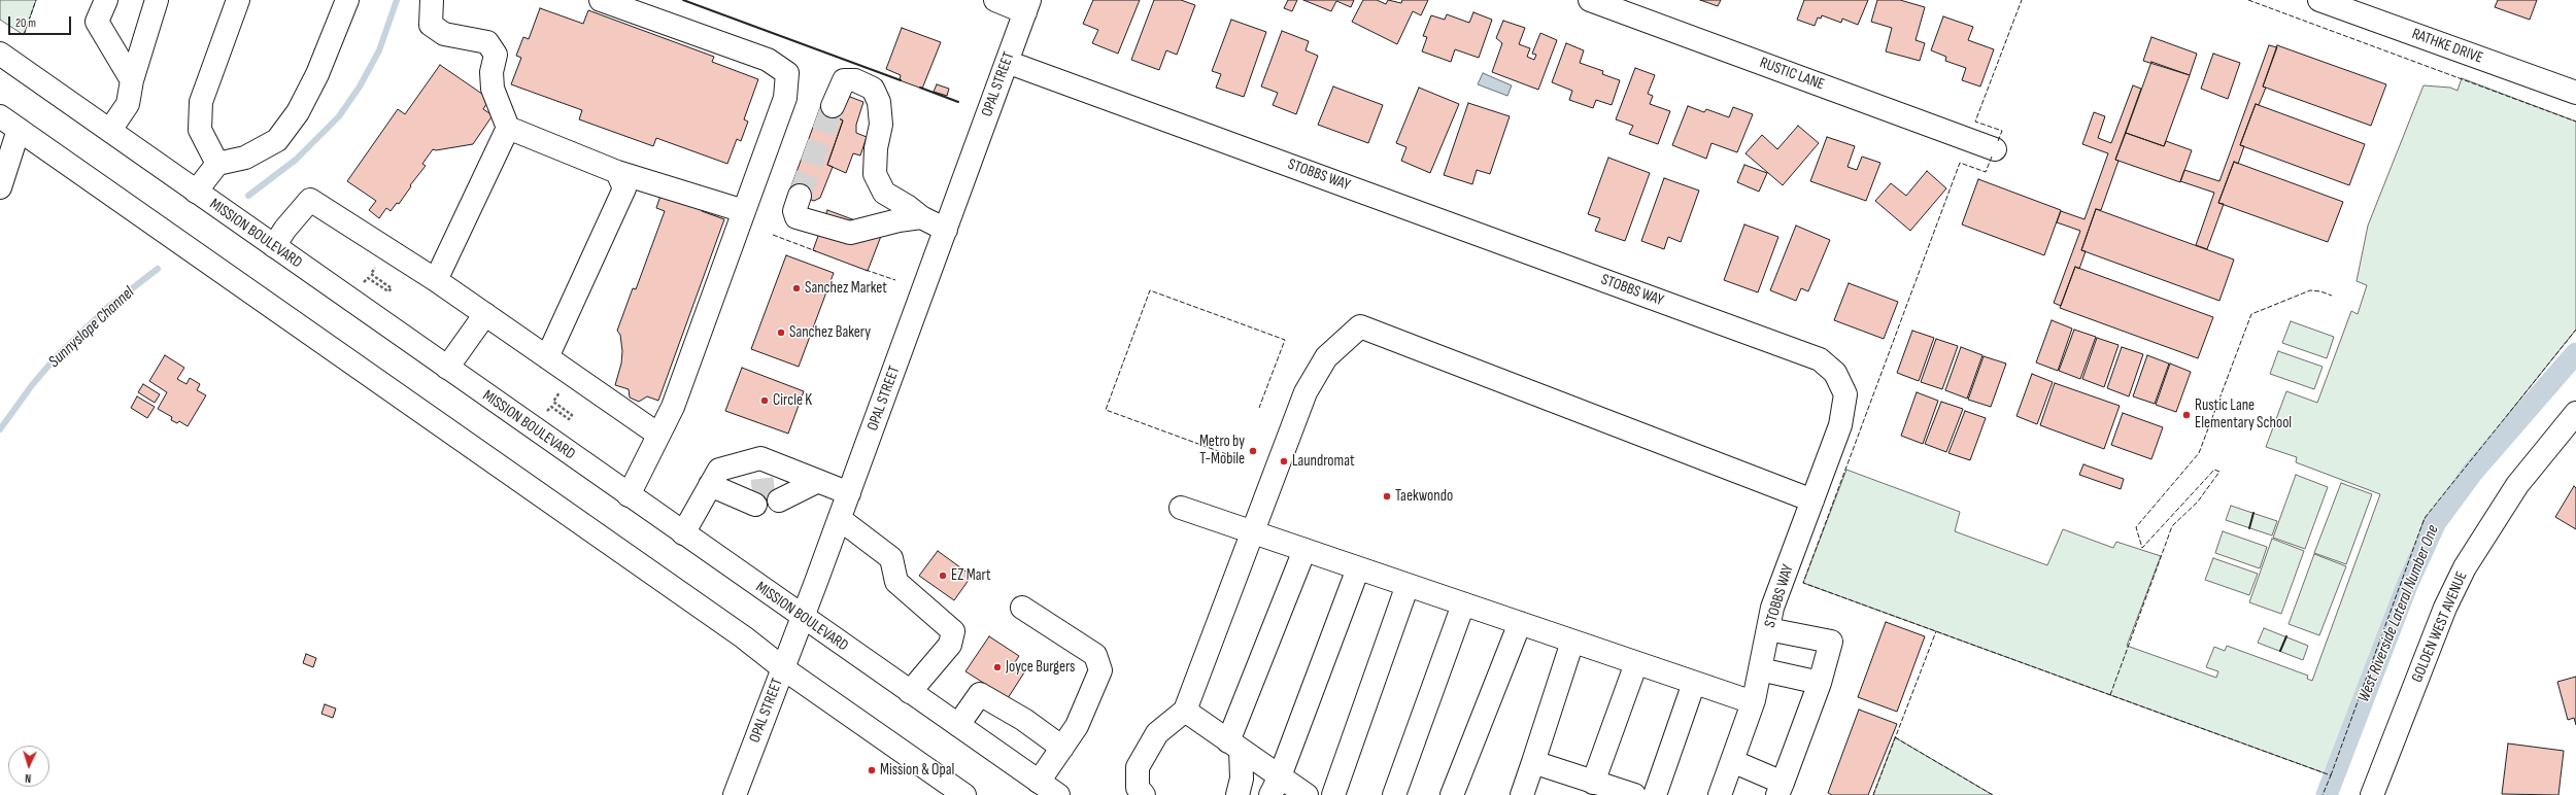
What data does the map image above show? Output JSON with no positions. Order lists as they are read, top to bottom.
{
  "streets": {
    "street": [
      "RATHKE DRIVE",
      "RUSTIC LANE",
      "OPAL STREET",
      "STOBBS WAY",
      "MISSION BOULEVARD",
      "GOLDEN WEST AVENUE"
    ]
  },
  "crossings": [
    ["OPAL STREET", "STOBBS WAY"],
    ["OPAL STREET", "MISSION BOULEVARD"]
  ],
  "water": ["Sunnyslope Channel", "West Riverside Lateral Number One"],
  "places": [
    "Sanchez Market",
    "Sanchez Bakery",
    "Circle K",
    "Rustic Lane Elementary School",
    "Metro by T-Mobile",
    "Laundromat",
    "Taekwondo",
    "EZ Mart",
    "Joyce Burgers",
    "Mission & Opal"
  ],
  "scale_bar": "20 m",
  "north": "bottom"
}
